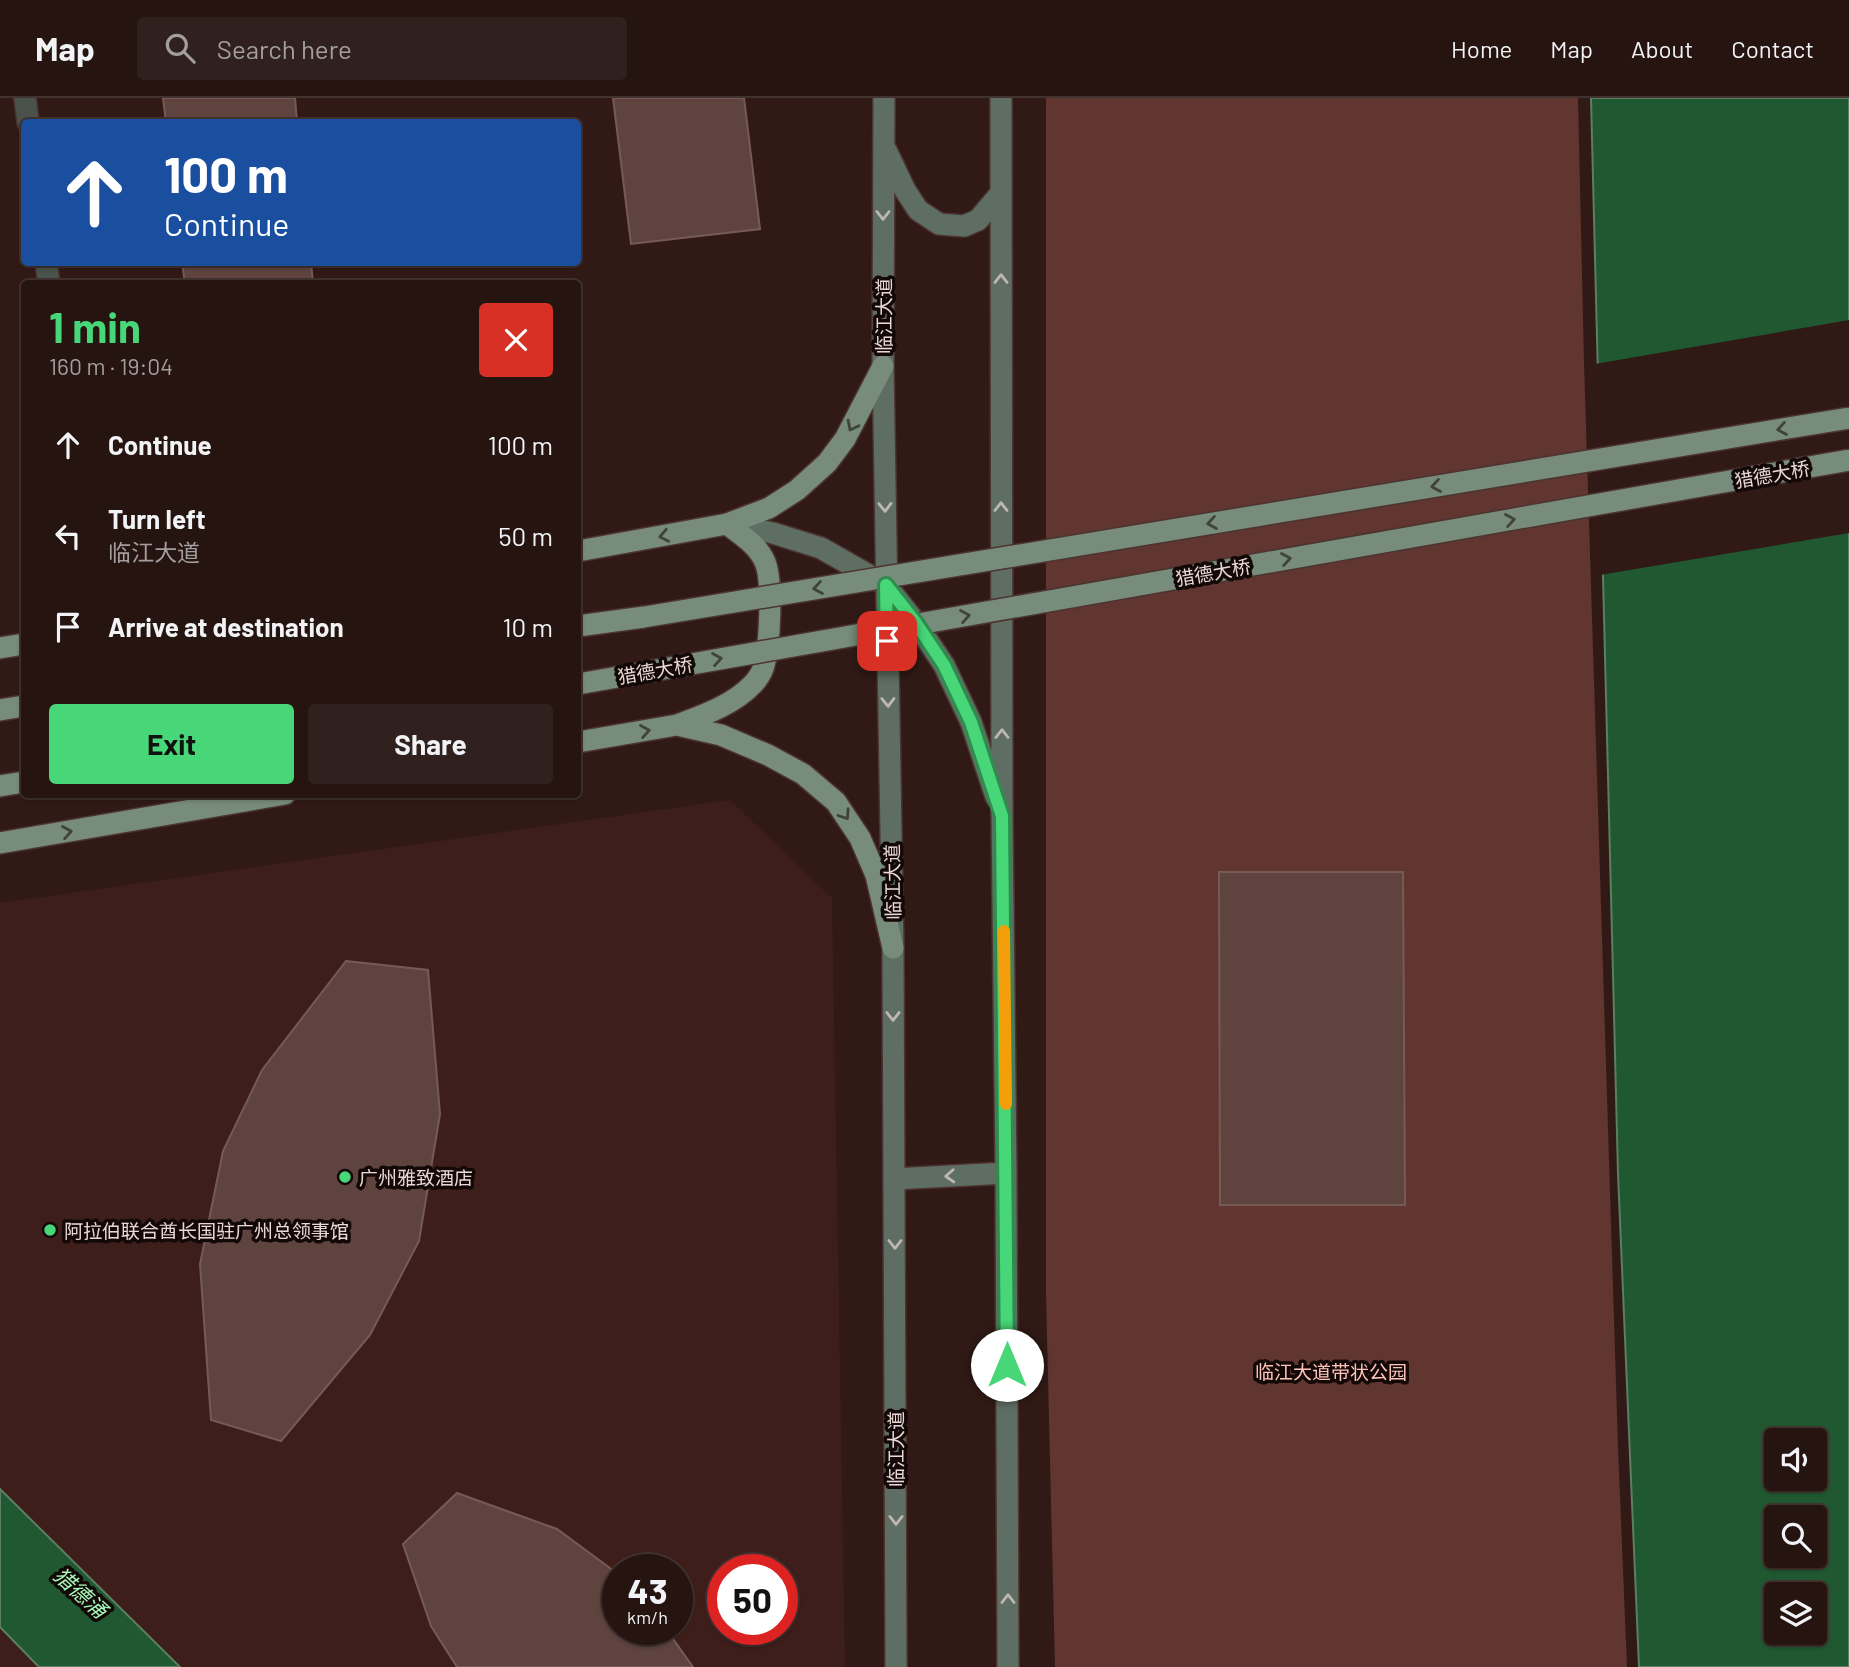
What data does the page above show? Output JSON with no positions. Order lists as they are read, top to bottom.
{
  "streets": {
    "highway": ["猎德大桥"],
    "main road": ["临江大道"]
  },
  "water": ["猎德涌"],
  "parks": ["临江大道带状公园"],
  "places": ["广州雅致酒店", "阿拉伯联合酋长国驻广州总领事馆"],
  "page": {
    "header": "Map",
    "search": "Search here",
    "nav": [
      "Home",
      "Map",
      "About",
      "Contact"
    ],
    "turn": ["100 m", "Continue"],
    "heading": ["1 min", "160 m · 19:04"],
    "list": [
      {
        "name": "Continue",
        "value": "100 m"
      },
      {
        "name": "Turn left",
        "note": "临江大道",
        "value": "50 m"
      },
      {
        "name": "Arrive at destination",
        "value": "10 m"
      }
    ],
    "buttons": ["Exit", "Share"],
    "speed": "43 km/h",
    "limit": "50"
  }
}
